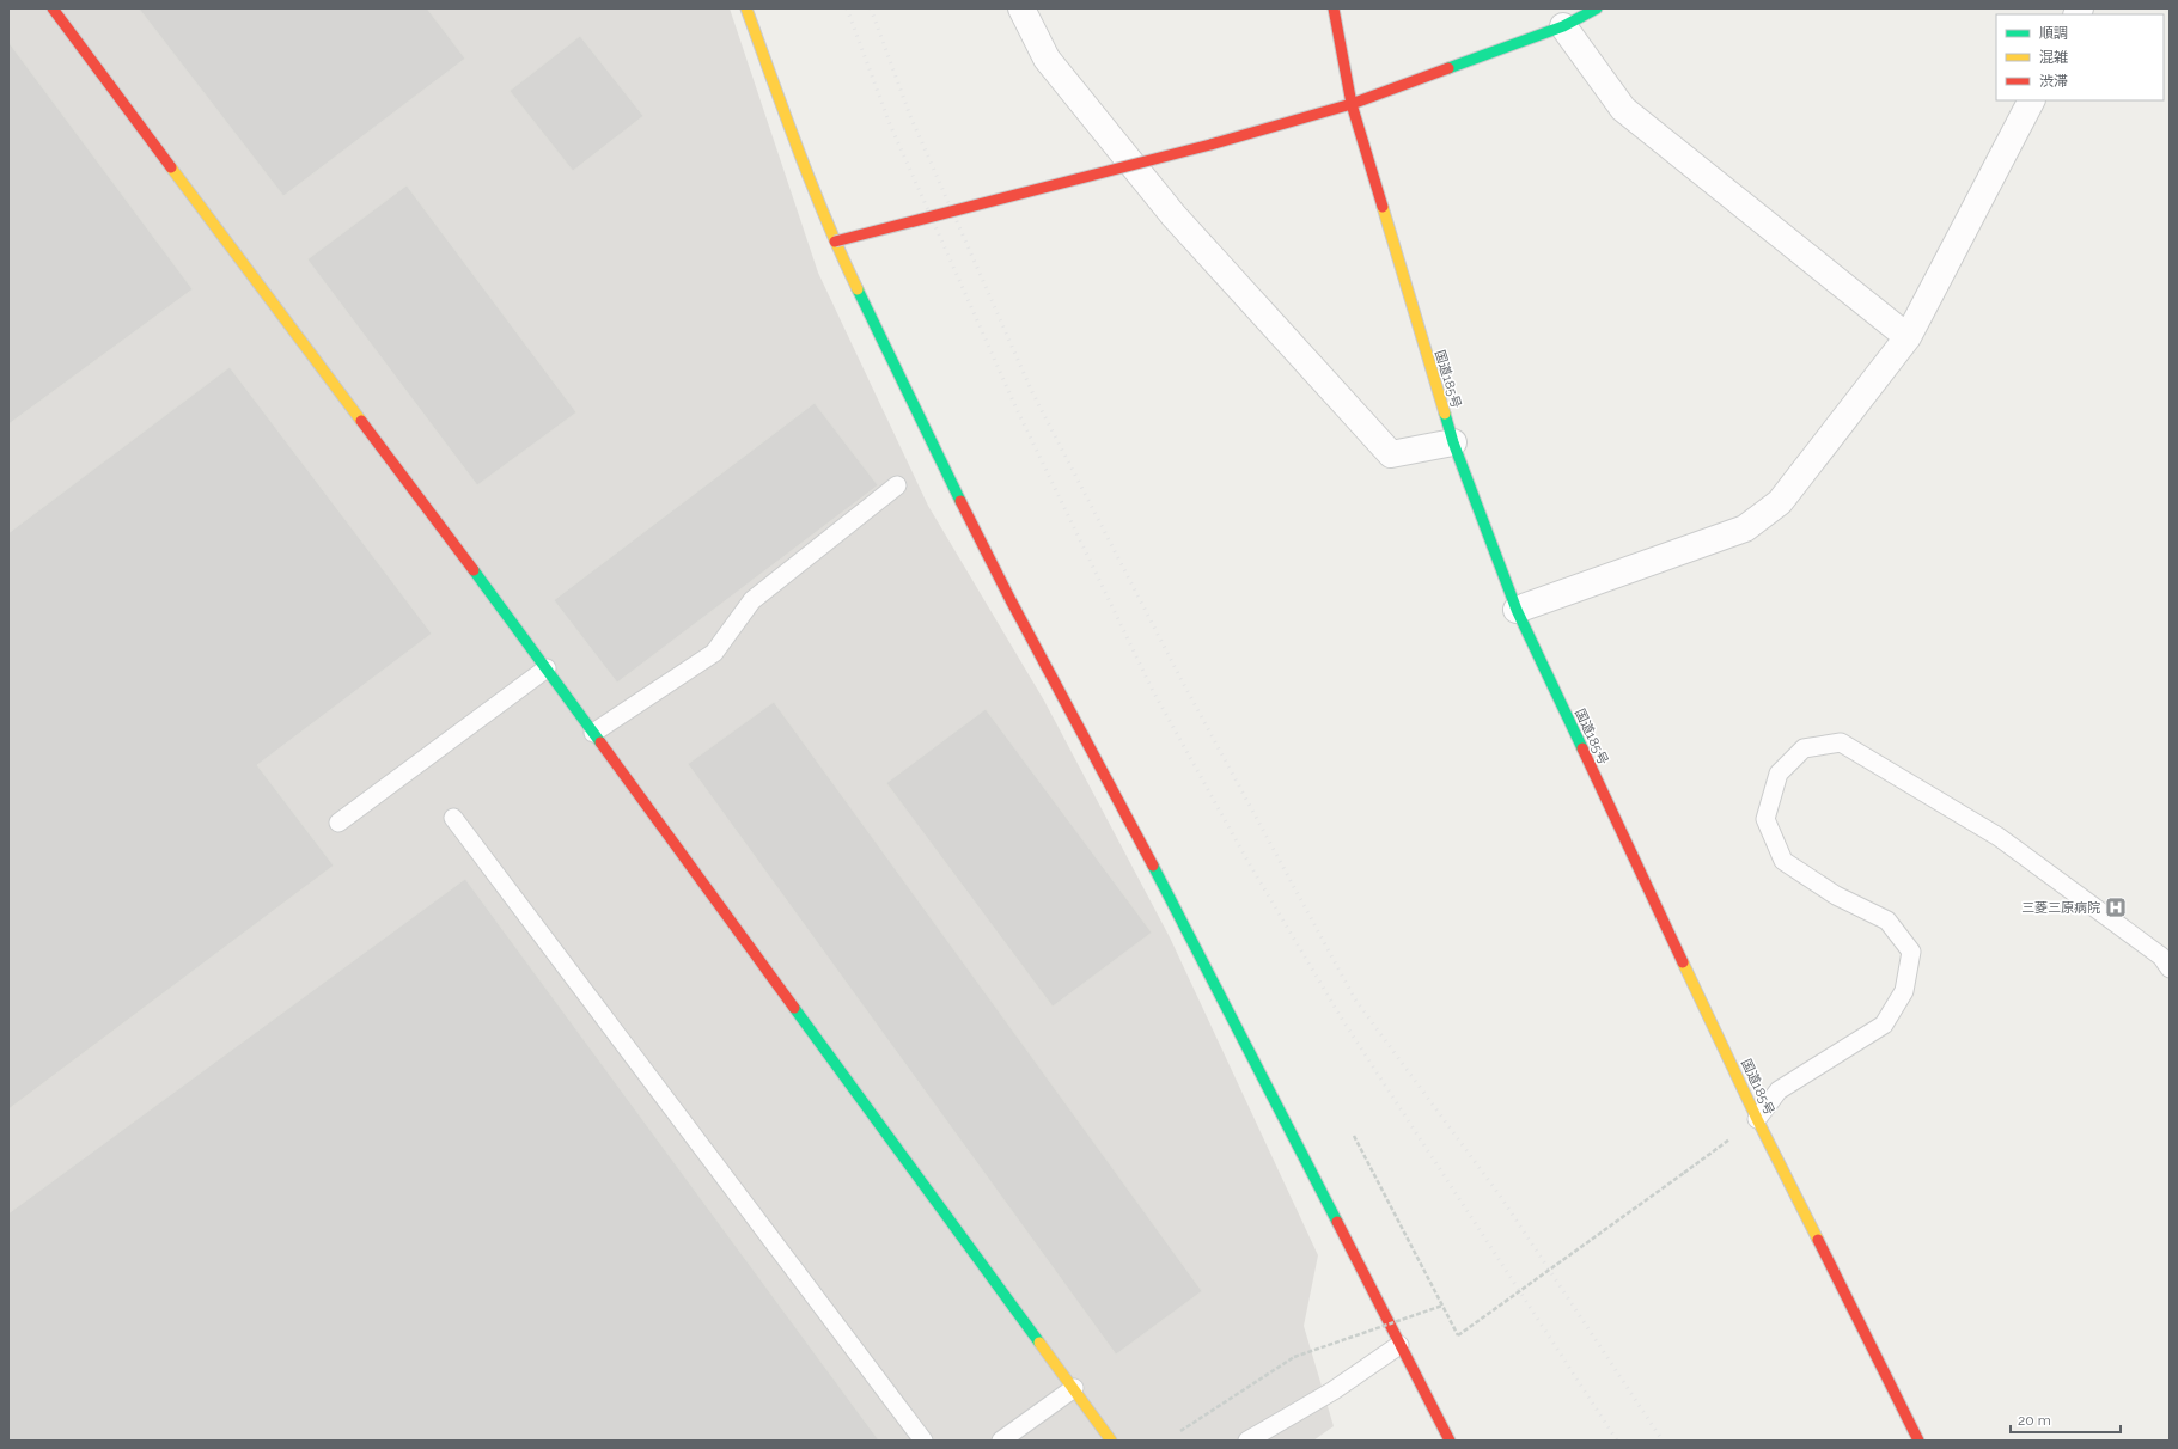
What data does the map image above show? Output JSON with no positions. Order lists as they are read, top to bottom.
{
  "streets": {
    "main road": ["国道185号"]
  },
  "places": {
    "hospital": ["三菱三原病院"]
  },
  "legend": ["順調", "混雑", "渋滞"],
  "scale_bar": "20 m"
}
